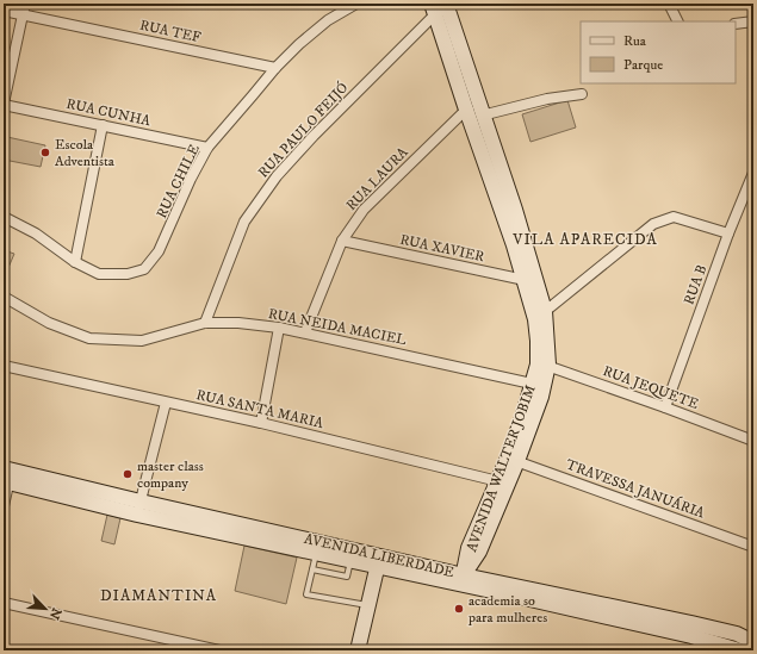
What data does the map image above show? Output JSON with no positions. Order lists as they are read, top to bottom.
{
  "streets": {
    "main road": ["AVENIDA WALTER JOBIM", "AVENIDA LIBERDADE"],
    "street": [
      "RUA TEF",
      "RUA CUNHA",
      "RUA PAULO FEIJÓ",
      "RUA LAURA",
      "RUA CHILE",
      "RUA XAVIER",
      "RUA B",
      "RUA NEIDA MACIEL",
      "RUA JEQUETE",
      "RUA SANTA MARIA",
      "TRAVESSA JANUÁRIA"
    ]
  },
  "crossings": [
    ["RUA TEF", "RUA CHILE"],
    ["RUA CUNHA", "RUA CHILE"],
    ["RUA PAULO FEIJÓ", "RUA NEIDA MACIEL"],
    ["RUA PAULO FEIJÓ", "AVENIDA WALTER JOBIM"],
    ["RUA LAURA", "RUA XAVIER"],
    ["RUA LAURA", "RUA NEIDA MACIEL"],
    ["RUA LAURA", "AVENIDA WALTER JOBIM"],
    ["RUA XAVIER", "AVENIDA WALTER JOBIM"],
    ["RUA B", "RUA JEQUETE"],
    ["RUA NEIDA MACIEL", "AVENIDA WALTER JOBIM"],
    ["RUA JEQUETE", "AVENIDA WALTER JOBIM"],
    ["RUA SANTA MARIA", "AVENIDA WALTER JOBIM"],
    ["AVENIDA WALTER JOBIM", "TRAVESSA JANUÁRIA"],
    ["AVENIDA WALTER JOBIM", "AVENIDA LIBERDADE"]
  ],
  "districts": ["VILA APARECIDA", "DIAMANTINA"],
  "places": ["Escola Adventista", "master class company", "academia so para mulheres"],
  "legend": ["Rua", "Parque"],
  "north": "bottom right"
}
